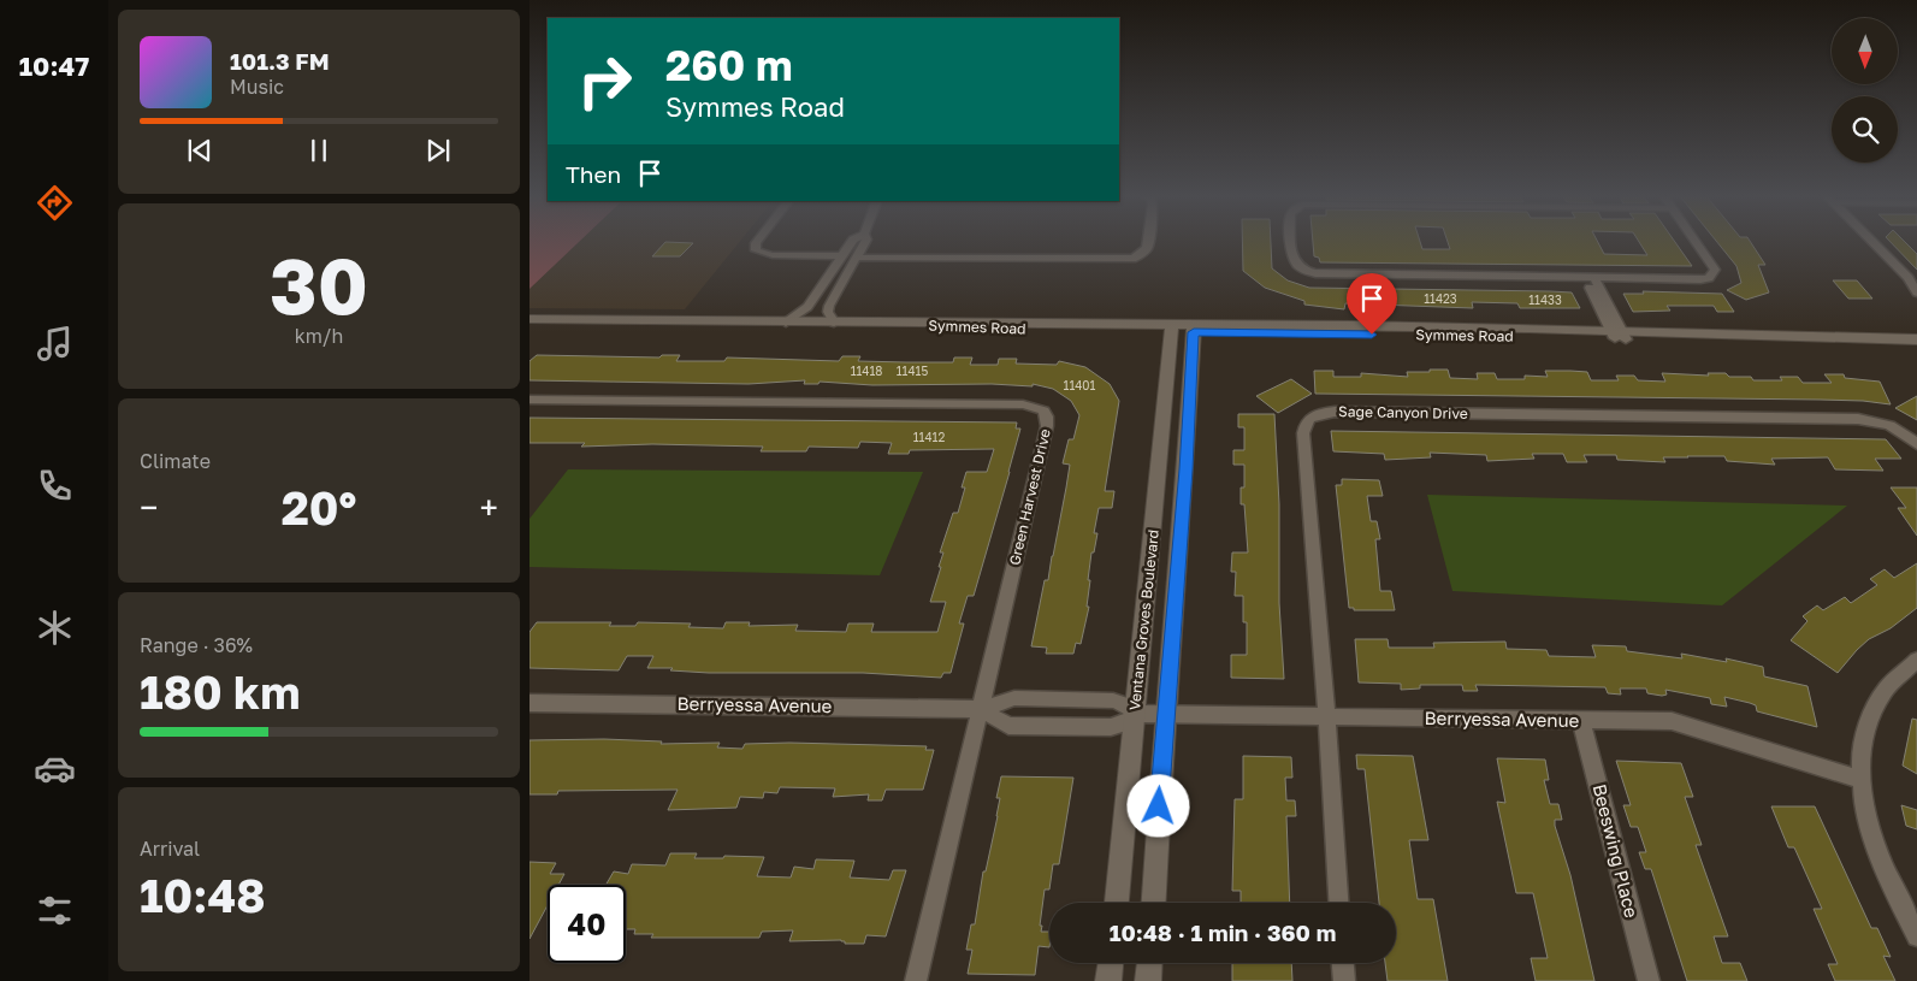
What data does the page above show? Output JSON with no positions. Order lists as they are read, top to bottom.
{
  "streets": {
    "street": [
      "Symmes Road",
      "Sage Canyon Drive",
      "Green Harvest Drive",
      "Ventana Groves Boulevard",
      "Berryessa Avenue",
      "Beeswing Place"
    ]
  },
  "crossings": [
    ["Symmes Road", "Ventana Groves Boulevard"],
    ["Sage Canyon Drive", "Berryessa Avenue"],
    ["Green Harvest Drive", "Berryessa Avenue"],
    ["Ventana Groves Boulevard", "Berryessa Avenue"],
    ["Berryessa Avenue", "Beeswing Place"]
  ],
  "house_numbers": [
    "11423",
    "11433",
    "11418",
    "11415",
    "11401",
    "11412"
  ],
  "north": "bottom",
  "page": {
    "tabs": "10:47",
    "turn": ["260 m", "Symmes Road"],
    "song": ["101.3 FM", "Music"],
    "then": "Then",
    "tile": [
      ["30", "km/h"],
      "Climate",
      ["Range · 36%", "180 km"],
      ["Arrival", "10:48"]
    ],
    "heat": ["−", "20°", "+"],
    "limit": "40",
    "trip": "10:48 · 1 min · 360 m"
  }
}
